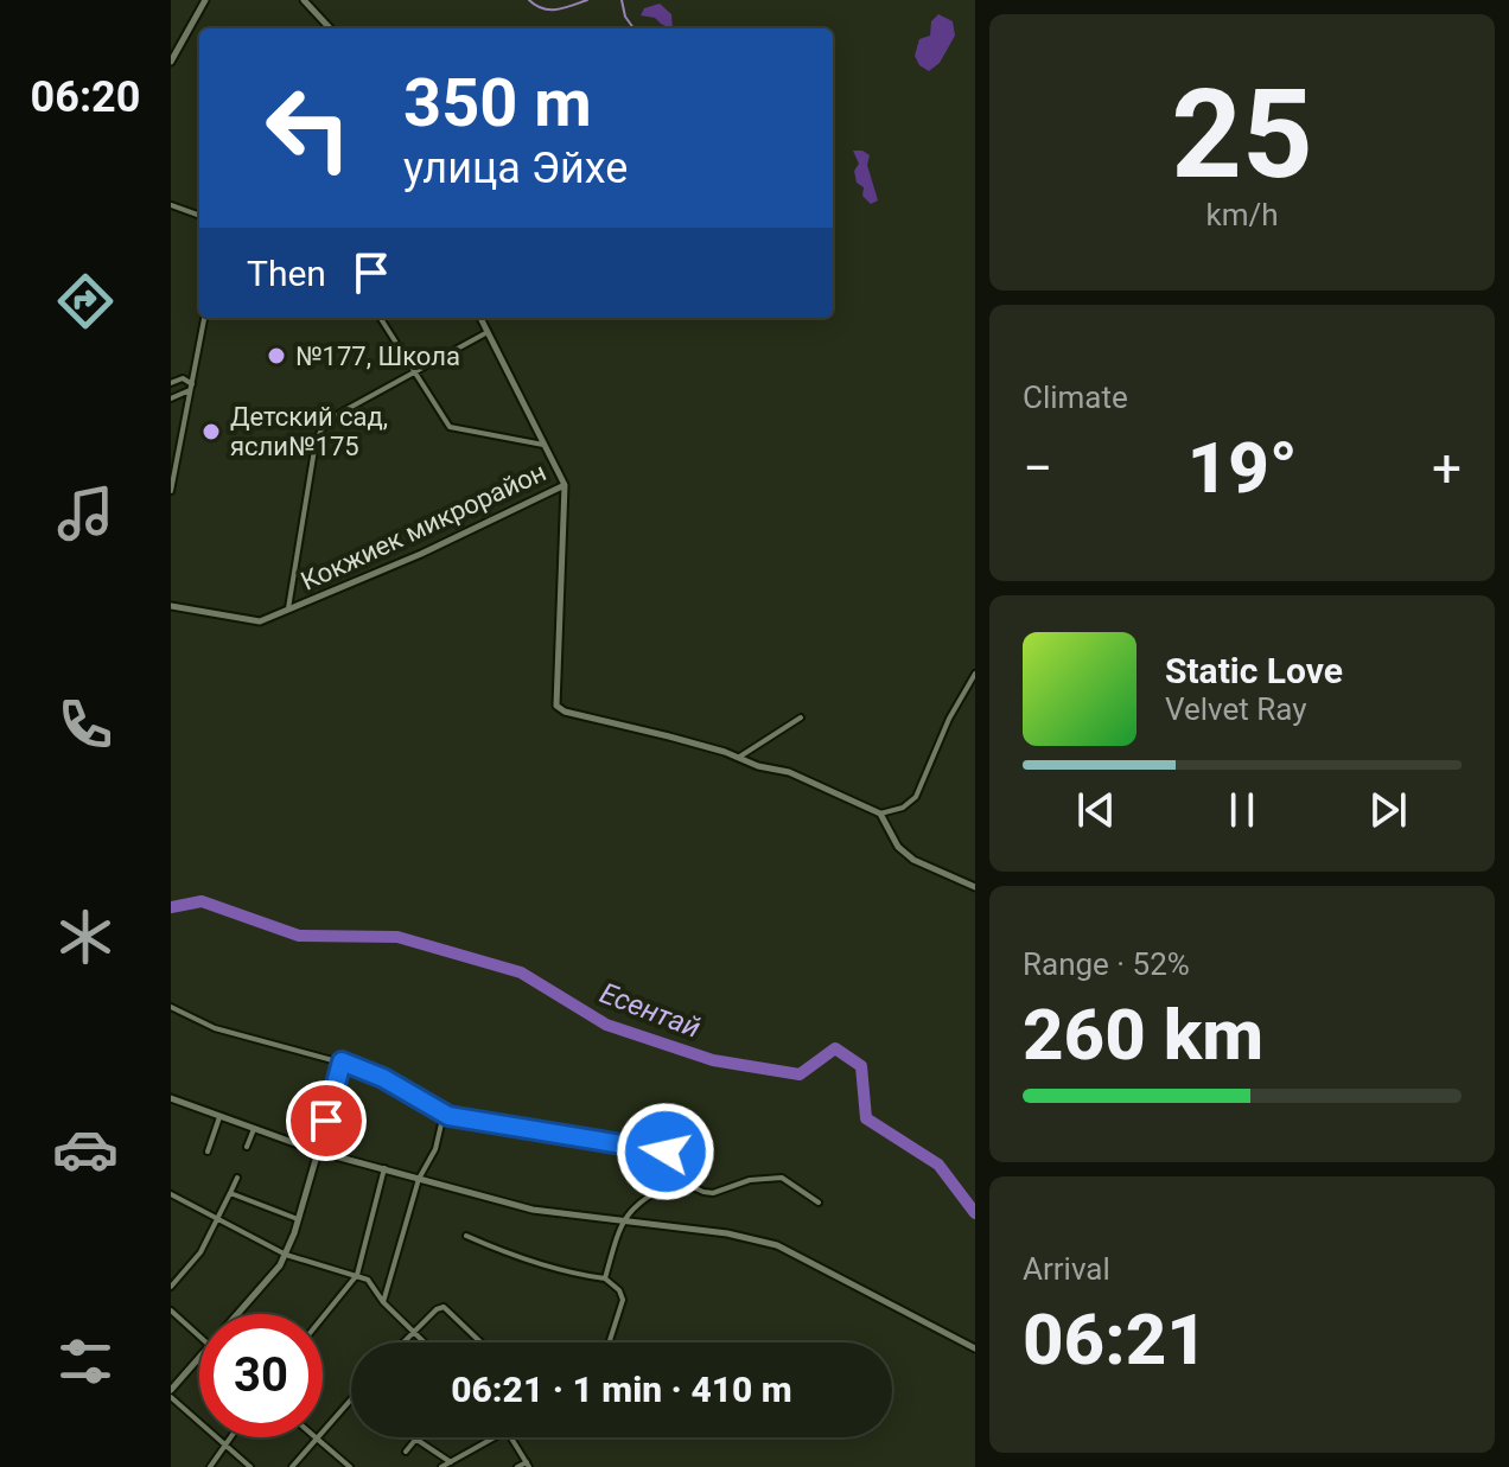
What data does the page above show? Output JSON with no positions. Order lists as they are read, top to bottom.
{
  "streets": {
    "street": ["Кокжиек микрорайон"]
  },
  "water": ["Есентай"],
  "places": ["№177, Школа", "Детский сад, ясли№175"],
  "page": {
    "tabs": "06:20",
    "tile": [
      ["25", "km/h"],
      "Climate",
      ["Range · 52%", "260 km"],
      ["Arrival", "06:21"]
    ],
    "turn": ["350 m", "улица Эйхе"],
    "then": "Then",
    "heat": ["−", "19°", "+"],
    "song": ["Static Love", "Velvet Ray"],
    "limit": "30",
    "trip": "06:21 · 1 min · 410 m"
  }
}
